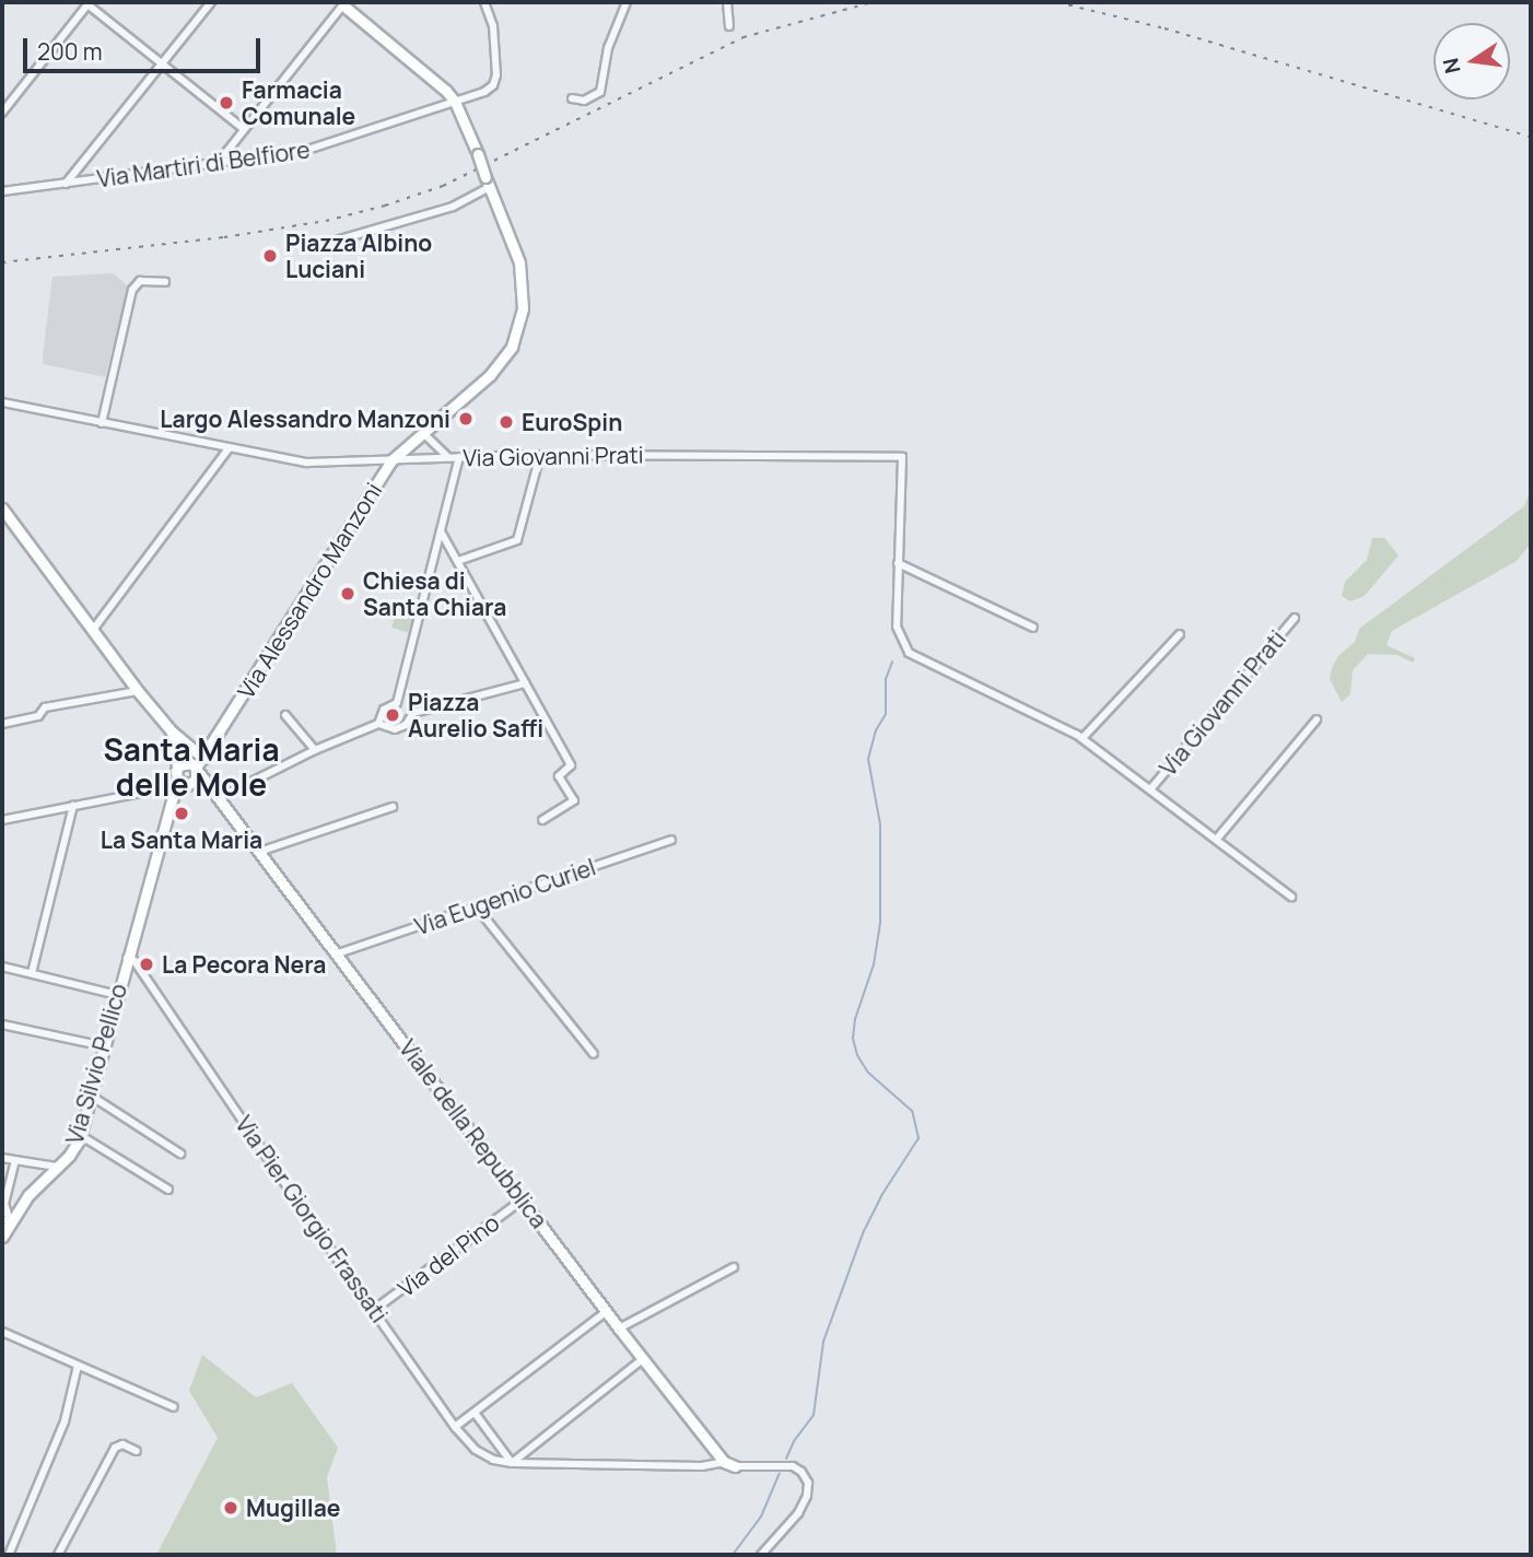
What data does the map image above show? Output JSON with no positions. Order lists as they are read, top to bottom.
{
  "streets": {
    "street": [
      "Via Martiri di Belfiore",
      "Via Giovanni Prati",
      "Via Alessandro Manzoni",
      "Via Eugenio Curiel",
      "Via Silvio Pellico",
      "Viale della Repubblica",
      "Via Pier Giorgio Frassati",
      "Via del Pino"
    ]
  },
  "crossings": [
    ["Via Giovanni Prati", "Via Alessandro Manzoni"],
    ["Via Alessandro Manzoni", "Via Silvio Pellico"],
    ["Via Alessandro Manzoni", "Viale della Repubblica"],
    ["Via Eugenio Curiel", "Viale della Repubblica"],
    ["Via Silvio Pellico", "Viale della Repubblica"],
    ["Via Silvio Pellico", "Via Pier Giorgio Frassati"],
    ["Viale della Repubblica", "Via Pier Giorgio Frassati"],
    ["Viale della Repubblica", "Via del Pino"],
    ["Via Pier Giorgio Frassati", "Via del Pino"]
  ],
  "districts": ["Santa Maria delle Mole"],
  "places": [
    "Farmacia Comunale",
    "Piazza Albino Luciani",
    "Largo Alessandro Manzoni",
    "EuroSpin",
    "Chiesa di Santa Chiara",
    "Piazza Aurelio Saffi",
    "La Santa Maria",
    "La Pecora Nera",
    "Mugillae"
  ],
  "scale_bar": "200 m",
  "north": "left"
}
